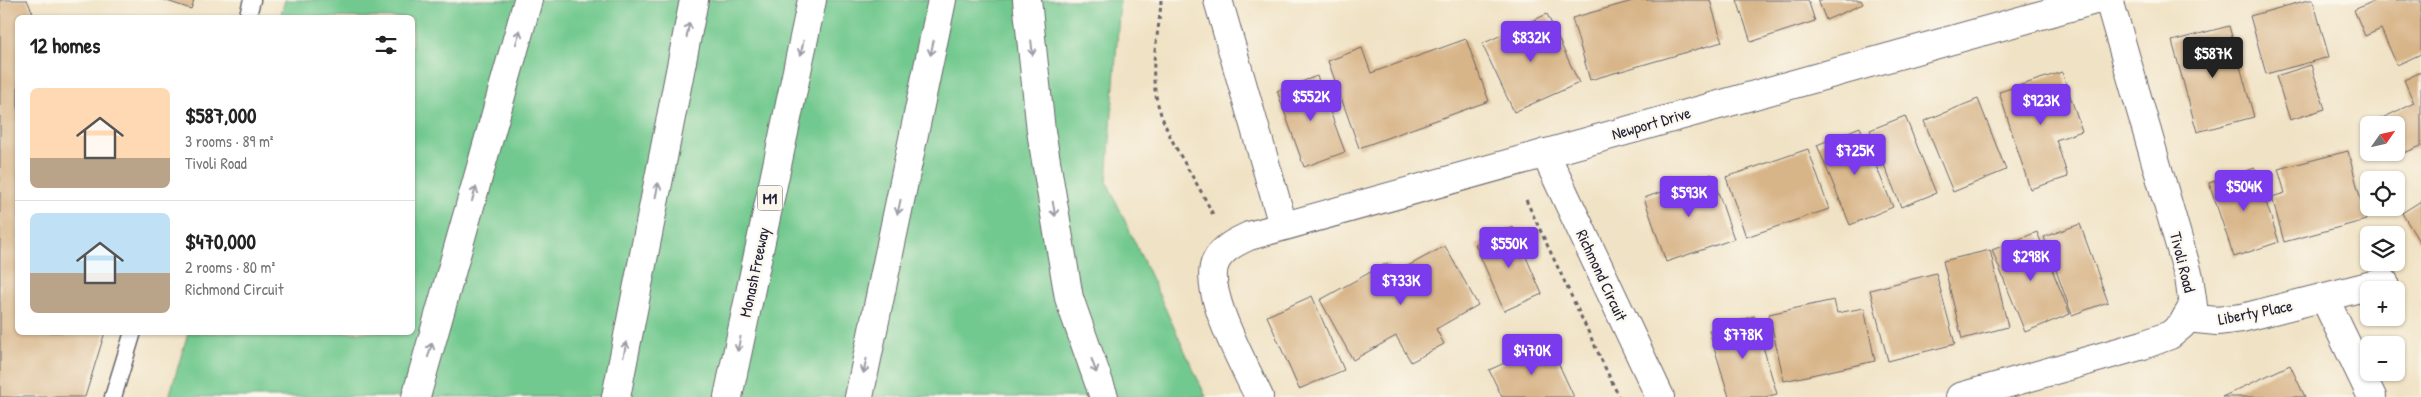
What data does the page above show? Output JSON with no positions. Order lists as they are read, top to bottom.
{
  "streets": {
    "main road": [
      "Newport Drive",
      "M1",
      "Tivoli Road",
      "Monash Freeway",
      "Richmond Circuit",
      "Liberty Place"
    ]
  },
  "crossings": [
    ["Newport Drive", "Richmond Circuit"],
    ["Tivoli Road", "Liberty Place"]
  ],
  "north": "top right",
  "page": {
    "heading": "12 homes",
    "price": [
      "$832K",
      "$587K",
      "$552K",
      "$923K",
      "$725K",
      "$504K",
      "$593K",
      "$550K",
      "$298K",
      "$733K",
      "$778K",
      "$470K"
    ],
    "list": [
      {
        "name": "$587,000",
        "note": "3 rooms · 89 m² · Tivoli Road"
      },
      {
        "name": "$470,000",
        "note": "2 rooms · 80 m² · Richmond Circuit"
      }
    ],
    "map_buttons": ["+", "−"]
  }
}
